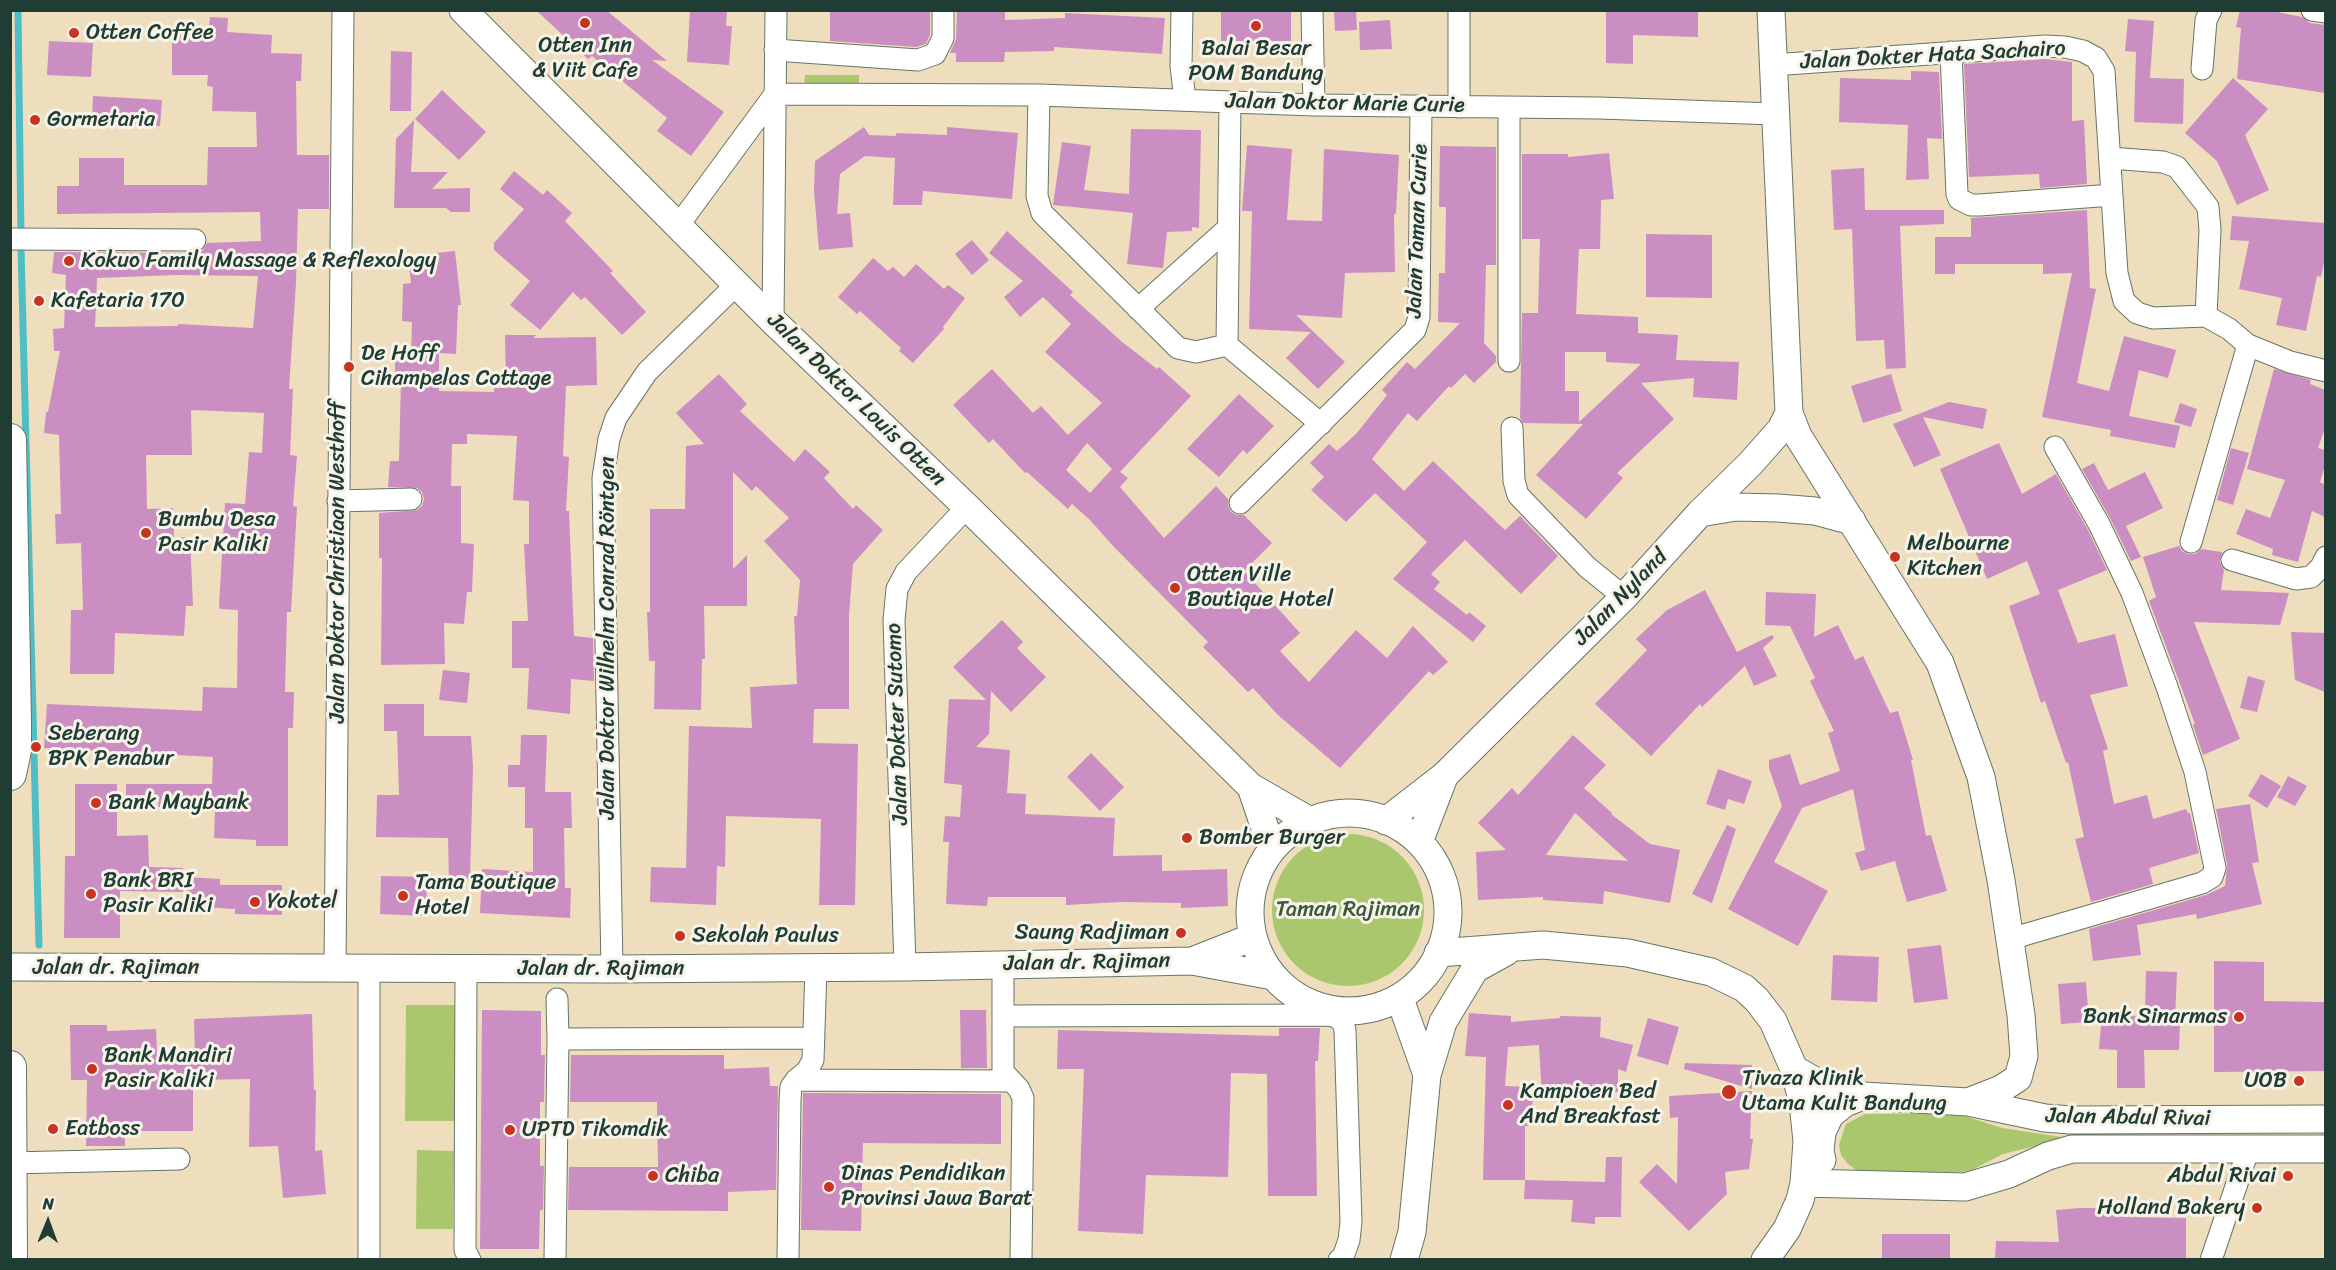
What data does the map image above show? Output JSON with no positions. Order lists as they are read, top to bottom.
{
  "streets": {
    "main road": [
      "Jalan Doktor Louis Otten",
      "Jalan Nyland",
      "Jalan dr. Rajiman",
      "Jalan Abdul Rivai"
    ],
    "street": [
      "Jalan Dokter Hata Sachairo",
      "Jalan Doktor Marie Curie",
      "Jalan Taman Curie",
      "Jalan Doktor Christiaan Westhoff",
      "Jalan Doktor Wilhelm Conrad Röntgen",
      "Jalan Dokter Sutomo"
    ]
  },
  "crossings": [
    ["Jalan Doktor Marie Curie", "Jalan Taman Curie"],
    ["Jalan Doktor Louis Otten", "Jalan Nyland"],
    ["Jalan Doktor Louis Otten", "Jalan Doktor Wilhelm Conrad Röntgen"],
    ["Jalan Doktor Louis Otten", "Jalan Dokter Sutomo"],
    ["Jalan Doktor Louis Otten", "Jalan dr. Rajiman"],
    ["Jalan Doktor Christiaan Westhoff", "Jalan dr. Rajiman"],
    ["Jalan Nyland", "Jalan dr. Rajiman"],
    ["Jalan Doktor Wilhelm Conrad Röntgen", "Jalan dr. Rajiman"],
    ["Jalan Dokter Sutomo", "Jalan dr. Rajiman"]
  ],
  "parks": ["Taman Rajiman"],
  "places": [
    "Otten Inn & Viit Cafe",
    "Balai Besar POM Bandung",
    "Otten Coffee",
    "Gormetaria",
    "Kokuo Family Massage & Reflexology",
    "Kafetaria 170",
    "De Hoff Cihampelas Cottage",
    "Bumbu Desa Pasir Kaliki",
    "Melbourne Kitchen",
    "Otten Ville Boutique Hotel",
    "Seberang BPK Penabur",
    "Bank Maybank",
    "Bomber Burger",
    "Bank BRI Pasir Kaliki",
    "Tama Boutique Hotel",
    "Yokotel",
    "Saung Radjiman",
    "Sekolah Paulus",
    "Bank Sinarmas",
    "Bank Mandiri Pasir Kaliki",
    "UOB",
    "Tivaza Klinik Utama Kulit Bandung",
    "Kampioen Bed And Breakfast",
    "Eatboss",
    "UPTD Tikomdik",
    "Chiba",
    "Abdul Rivai",
    "Dinas Pendidikan Provinsi Jawa Barat",
    "Holland Bakery"
  ],
  "north": "top"
}
